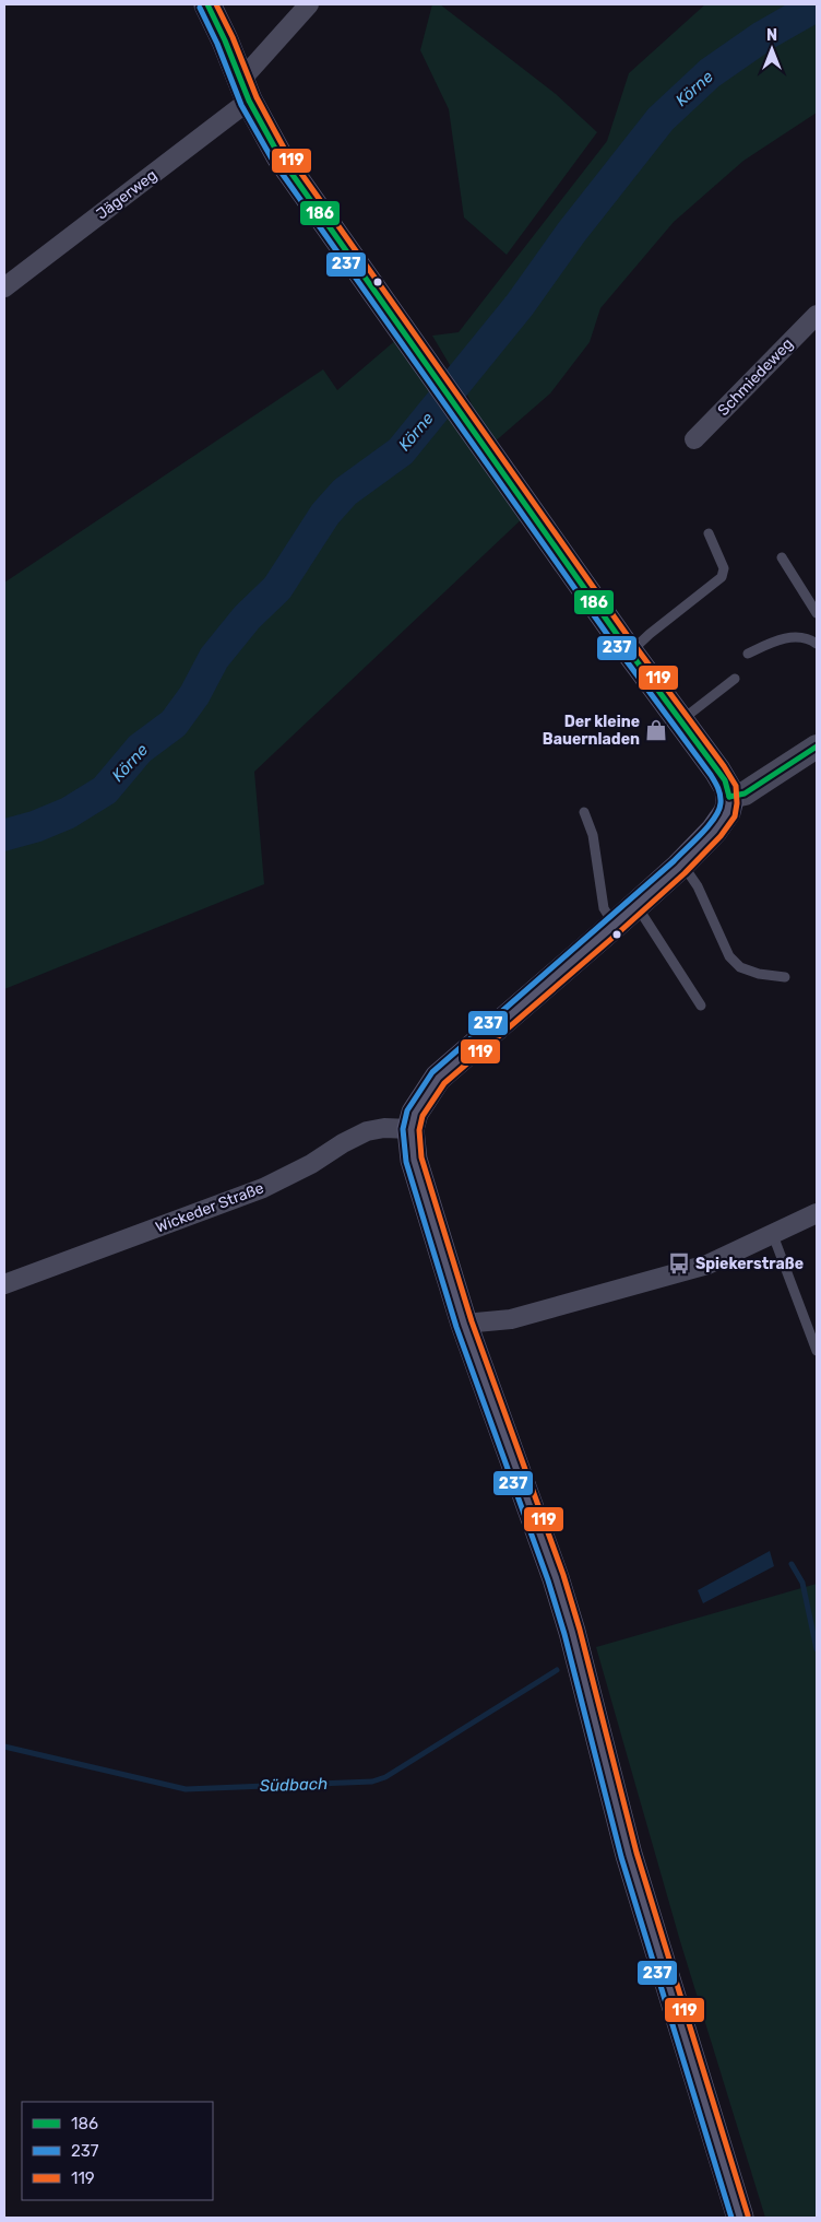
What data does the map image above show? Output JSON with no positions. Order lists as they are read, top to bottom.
{
  "streets": {
    "street": ["Jägerweg", "Schmiedeweg", "Wickeder Straße"]
  },
  "water": ["Körne", "Südbach"],
  "places": {
    "shop": ["Der kleine Bauernladen"],
    "bus stop": ["Spiekerstraße"]
  },
  "lines": ["transit line 186", "transit line 119", "transit line 237"],
  "legend": ["186", "237", "119"],
  "north": "top"
}
